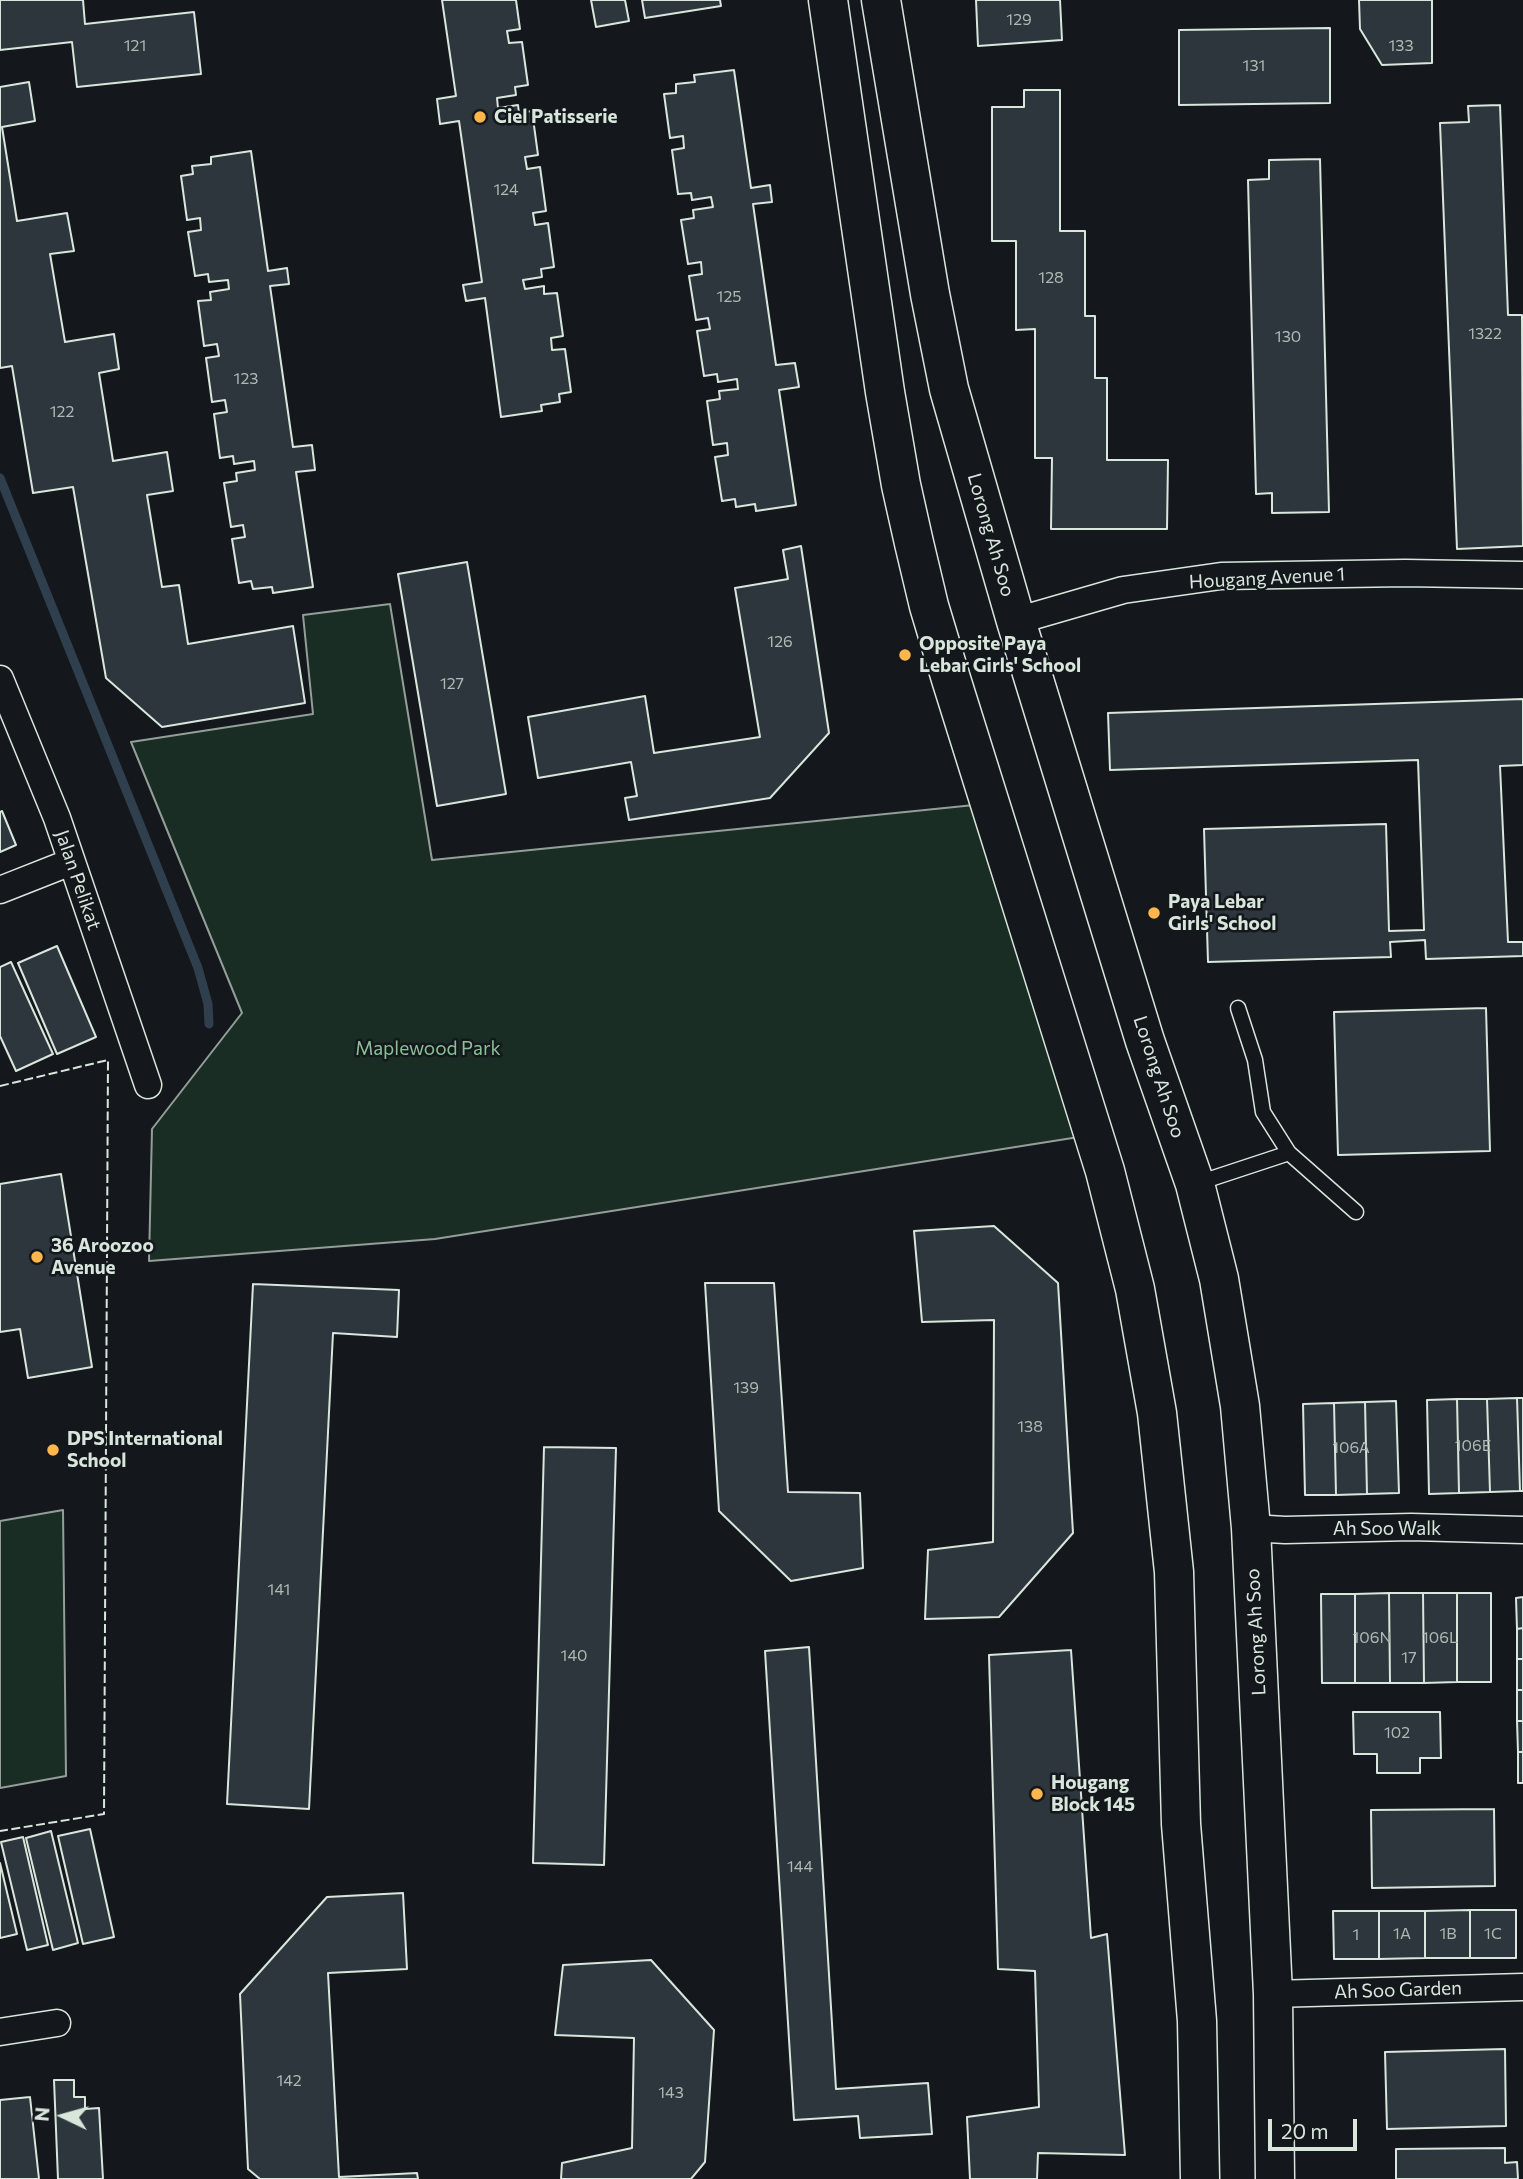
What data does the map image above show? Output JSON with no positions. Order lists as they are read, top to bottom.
{
  "streets": {
    "main road": ["Lorong Ah Soo"],
    "street": [
      "Hougang Avenue 1",
      "Jalan Pelikat",
      "Ah Soo Walk",
      "Ah Soo Garden"
    ]
  },
  "crossings": [
    ["Lorong Ah Soo", "Hougang Avenue 1"],
    ["Lorong Ah Soo", "Ah Soo Walk"],
    ["Lorong Ah Soo", "Ah Soo Garden"]
  ],
  "parks": ["Maplewood Park"],
  "places": [
    "Ciel Patisserie",
    "Opposite Paya Lebar Girls' School",
    "Paya Lebar Girls' School",
    "36 Aroozoo Avenue",
    "DPS International School",
    "Hougang Block 145"
  ],
  "house_numbers": [
    "129",
    "121",
    "133",
    "131",
    "124",
    "128",
    "125",
    "1322",
    "130",
    "123",
    "122",
    "126",
    "127",
    "139",
    "138",
    "106E",
    "106A",
    "141",
    "106N",
    "106L",
    "140",
    "17",
    "102",
    "144",
    "1A",
    "1B",
    "1C",
    "1",
    "142",
    "143"
  ],
  "scale_bar": "20 m",
  "north": "left"
}
